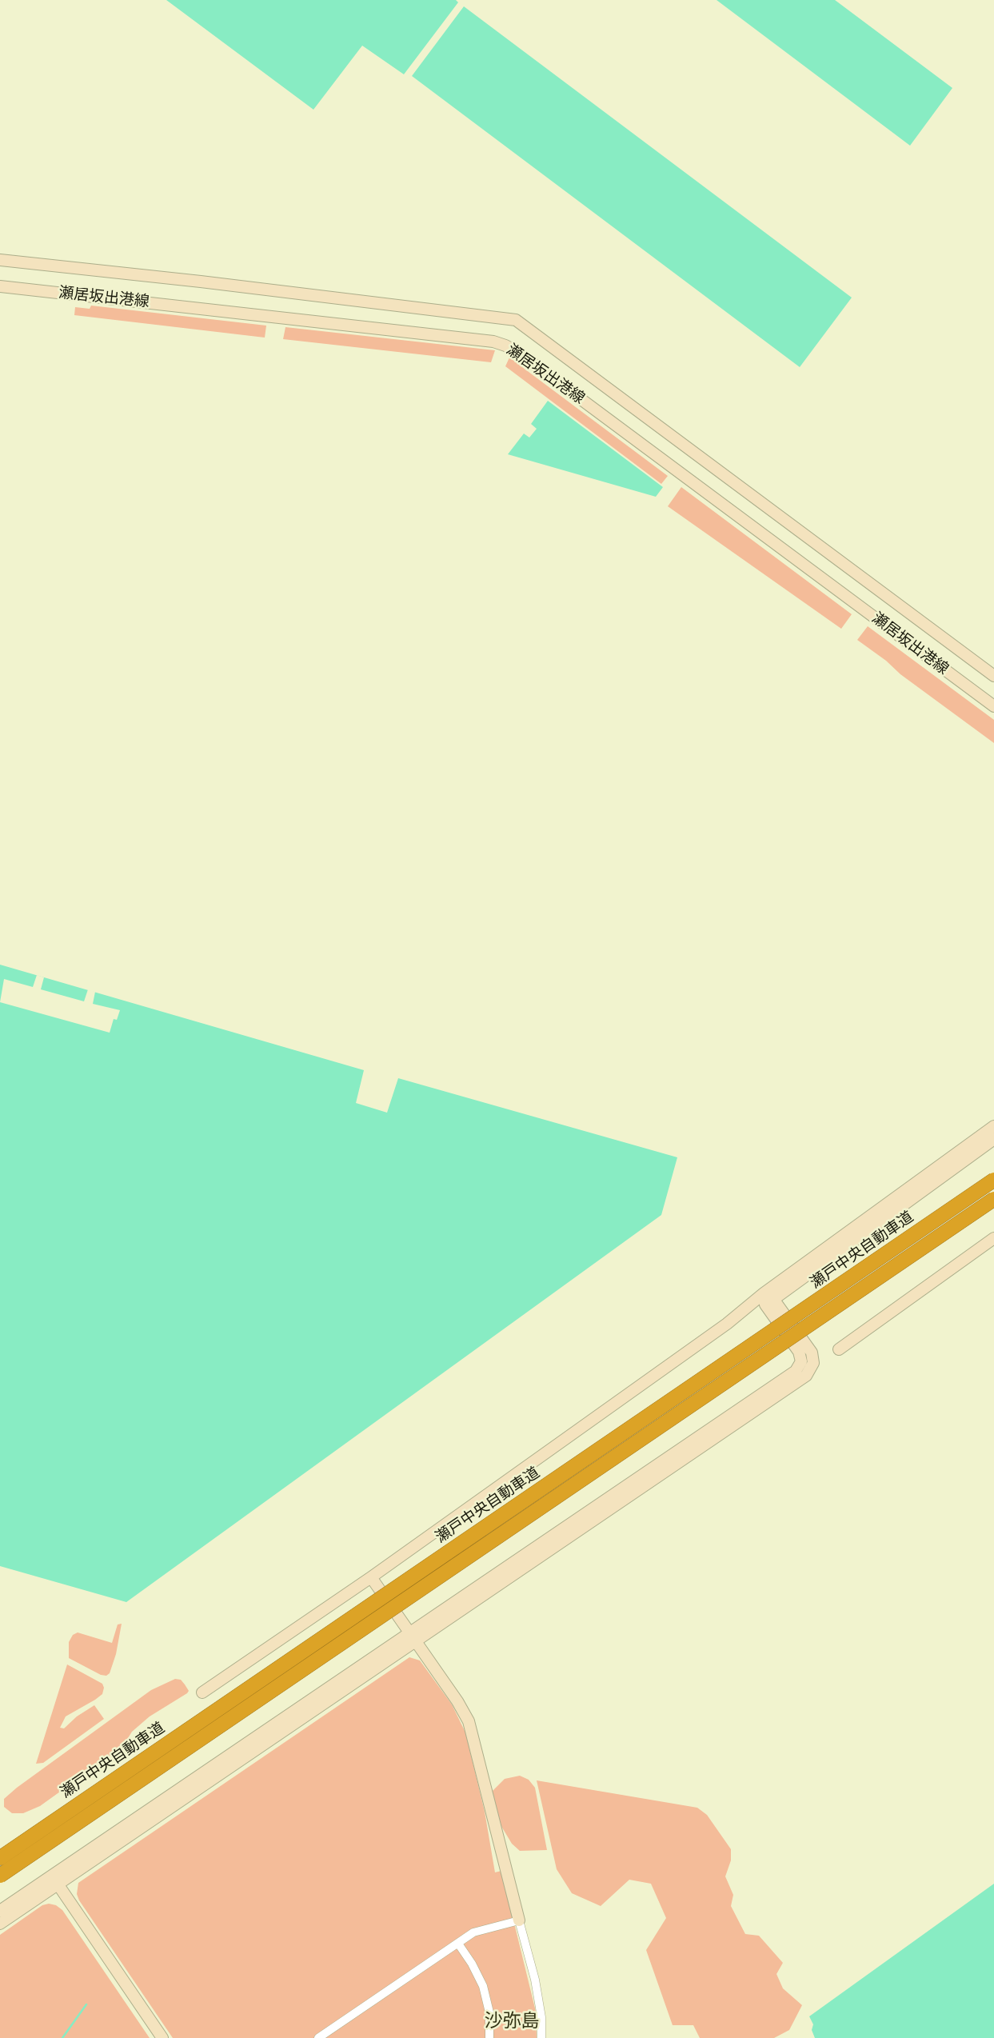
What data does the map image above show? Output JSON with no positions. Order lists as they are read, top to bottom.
{
  "streets": {
    "highway": ["瀬戸中央自動車道"],
    "street": ["瀬居坂出港線"]
  },
  "districts": ["沙弥島"]
}
